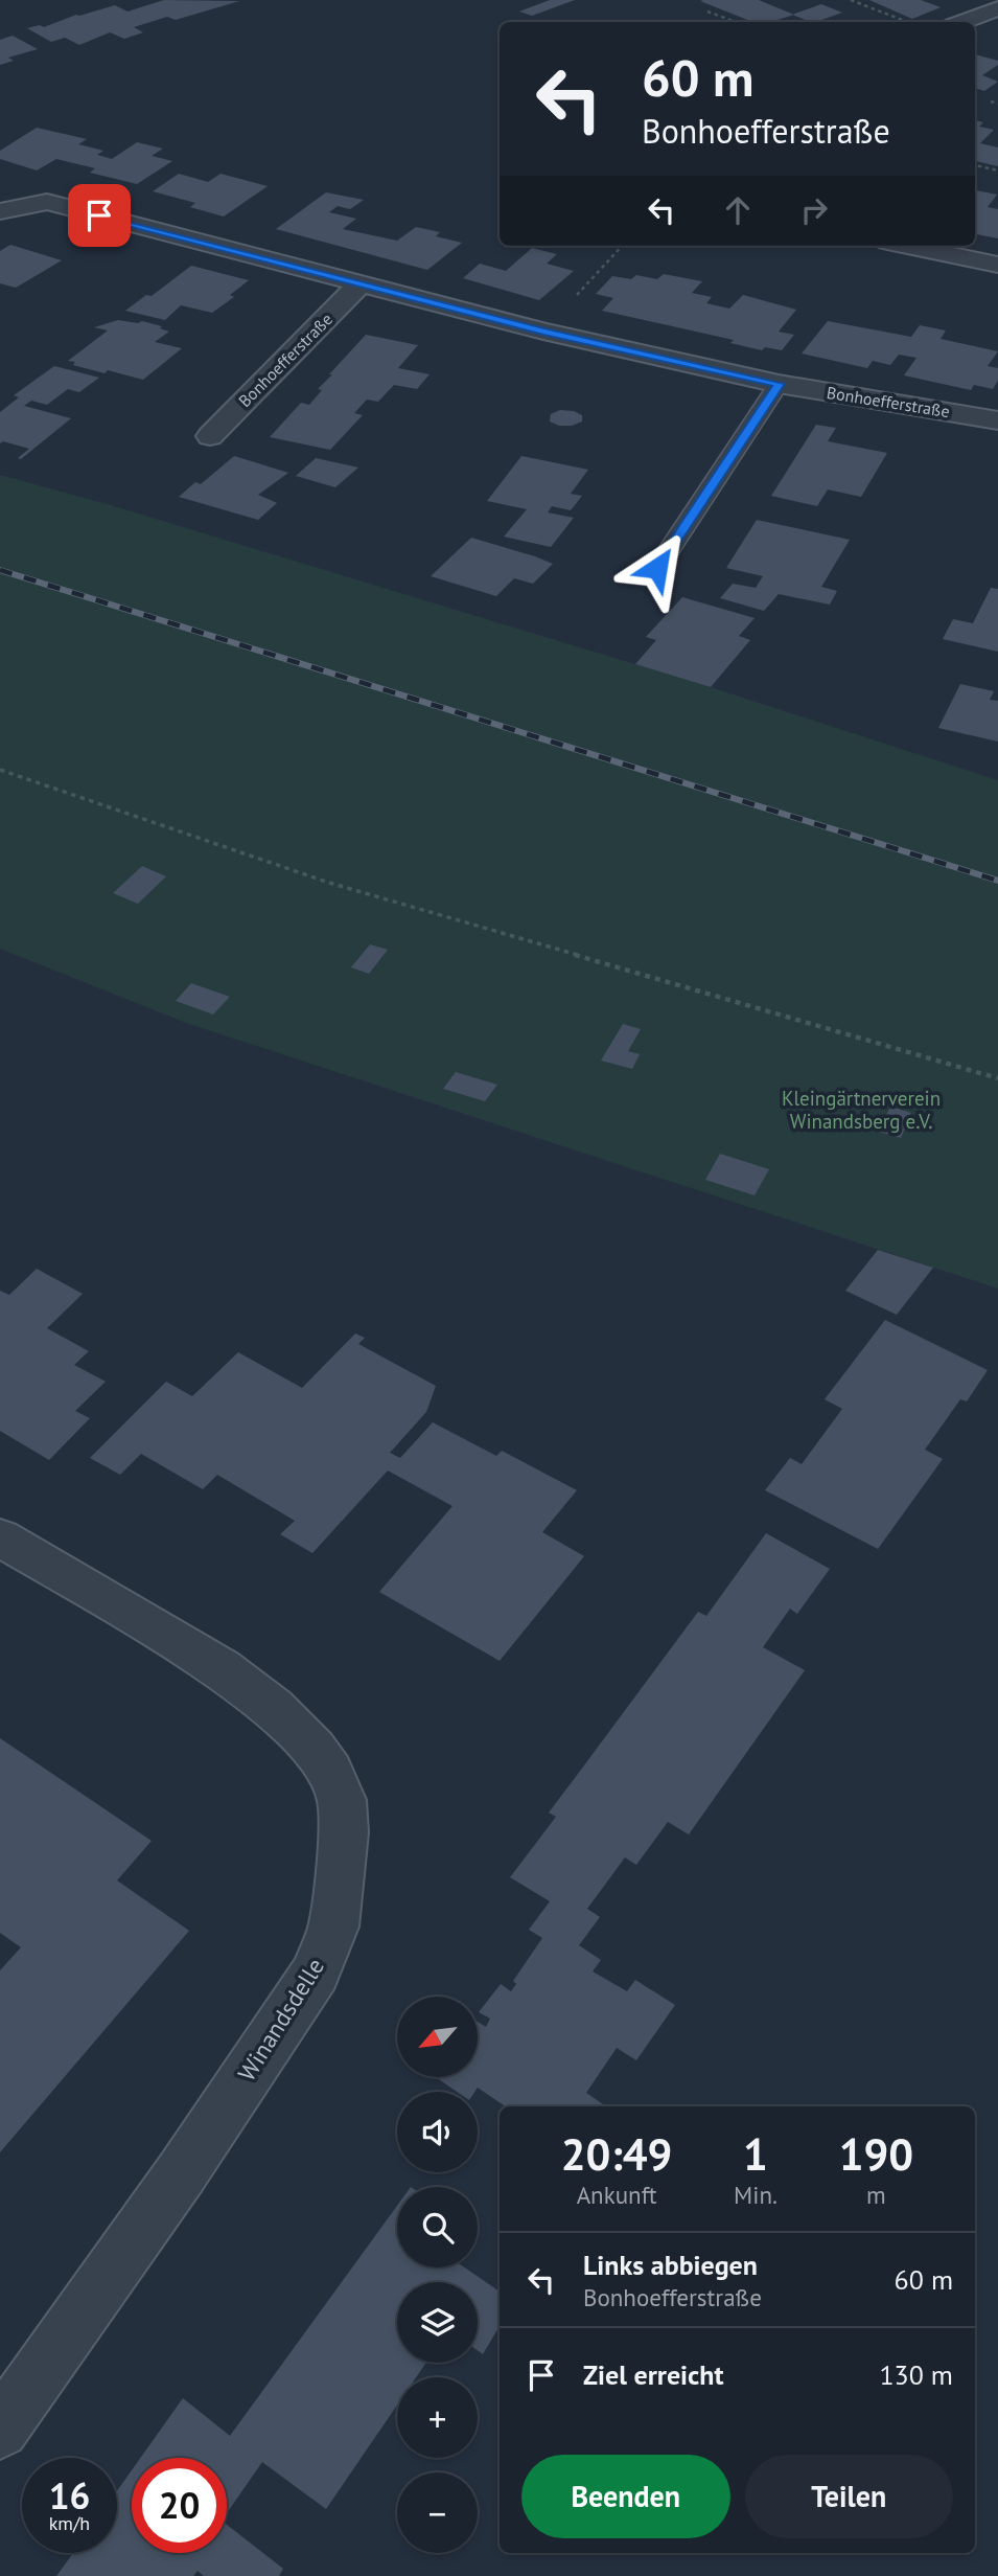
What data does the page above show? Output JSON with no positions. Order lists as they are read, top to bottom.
{
  "streets": {
    "street": ["Bonhoefferstraße", "Winandsdelle"]
  },
  "parks": ["Kleingärtnerverein Winandsberg e.V."],
  "north": "bottom left",
  "page": {
    "turn": ["60 m", "Bonhoefferstraße"],
    "map_buttons": ["+", "−"],
    "eta": [
      "20:49",
      "Ankunft",
      "1",
      "Min.",
      "190",
      "m"
    ],
    "list": [
      {
        "name": "Links abbiegen",
        "note": "Bonhoefferstraße",
        "value": "60 m"
      },
      {
        "name": "Ziel erreicht",
        "value": "130 m"
      }
    ],
    "buttons": ["Beenden", "Teilen"],
    "speed": "16 km/h",
    "limit": "20"
  }
}
